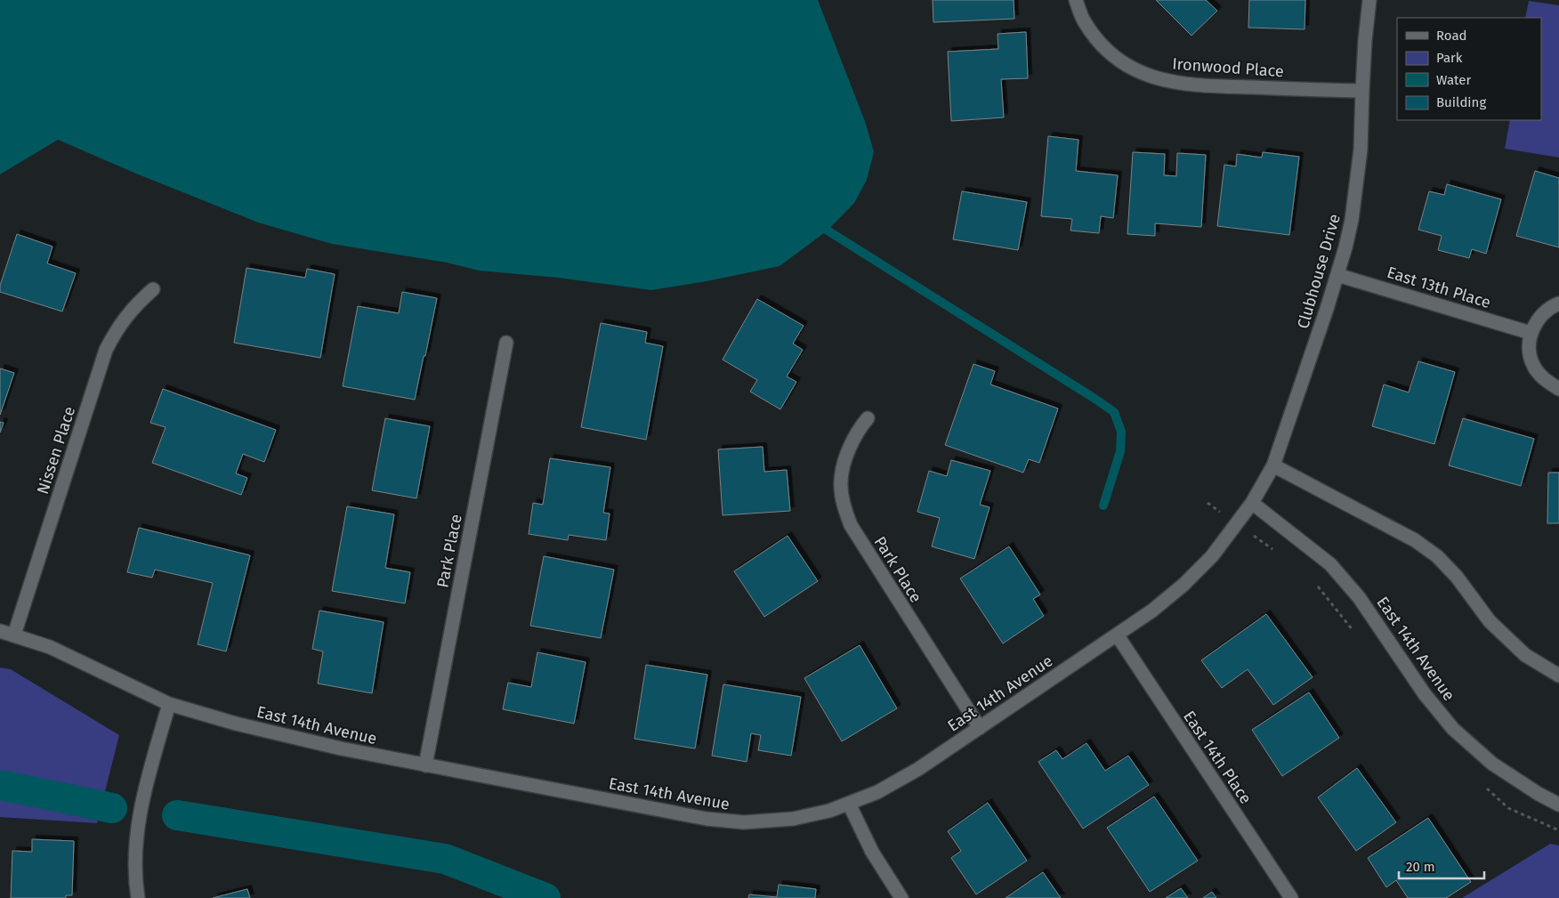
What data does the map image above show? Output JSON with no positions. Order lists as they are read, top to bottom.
{
  "streets": {
    "street": [
      "Ironwood Place",
      "Clubhouse Drive",
      "East 13th Place",
      "Nissen Place",
      "Park Place",
      "East 14th Avenue",
      "East 14th Place"
    ]
  },
  "crossings": [
    ["Ironwood Place", "Clubhouse Drive"],
    ["Clubhouse Drive", "East 13th Place"],
    ["Clubhouse Drive", "East 14th Avenue"],
    ["Nissen Place", "East 14th Avenue"],
    ["Park Place", "East 14th Avenue"],
    ["East 14th Avenue", "East 14th Place"]
  ],
  "legend": [
    "Road",
    "Park",
    "Water",
    "Building"
  ],
  "scale_bar": "20 m"
}
